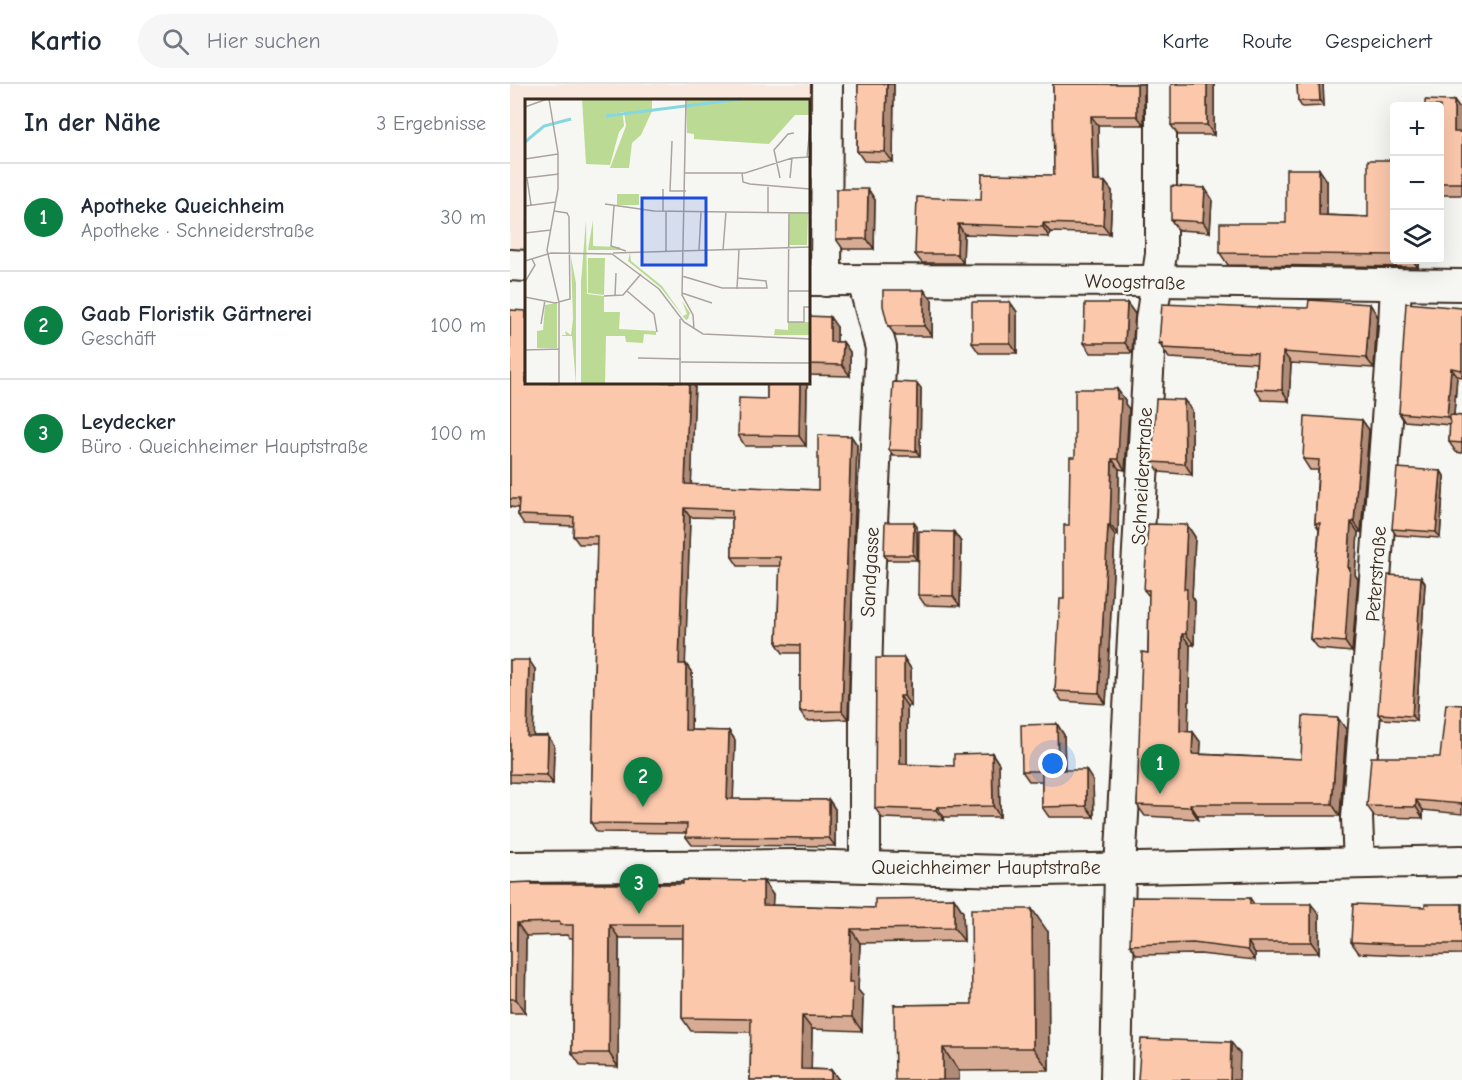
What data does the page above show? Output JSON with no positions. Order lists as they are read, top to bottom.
{
  "streets": {
    "street": [
      "Woogstraße",
      "Schneiderstraße",
      "Sandgasse",
      "Peterstraße",
      "Queichheimer Hauptstraße"
    ]
  },
  "crossings": [
    ["Woogstraße", "Schneiderstraße"],
    ["Woogstraße", "Sandgasse"],
    ["Woogstraße", "Peterstraße"],
    ["Schneiderstraße", "Queichheimer Hauptstraße"],
    ["Sandgasse", "Queichheimer Hauptstraße"],
    ["Peterstraße", "Queichheimer Hauptstraße"]
  ],
  "page": {
    "header": "Kartio",
    "search": "Hier suchen",
    "nav": ["Karte", "Route", "Gespeichert"],
    "heading": ["In der Nähe", "3 Ergebnisse"],
    "map_buttons": ["+", "−"],
    "list": [
      {
        "mark": "1",
        "name": "Apotheke Queichheim",
        "note": "Apotheke · Schneiderstraße",
        "value": "30 m"
      },
      {
        "mark": "2",
        "name": "Gaab Floristik Gärtnerei",
        "note": "Geschäft",
        "value": "100 m"
      },
      {
        "mark": "3",
        "name": "Leydecker",
        "note": "Büro · Queichheimer Hauptstraße",
        "value": "100 m"
      }
    ],
    "pins": ["1", "2", "3"]
  }
}
